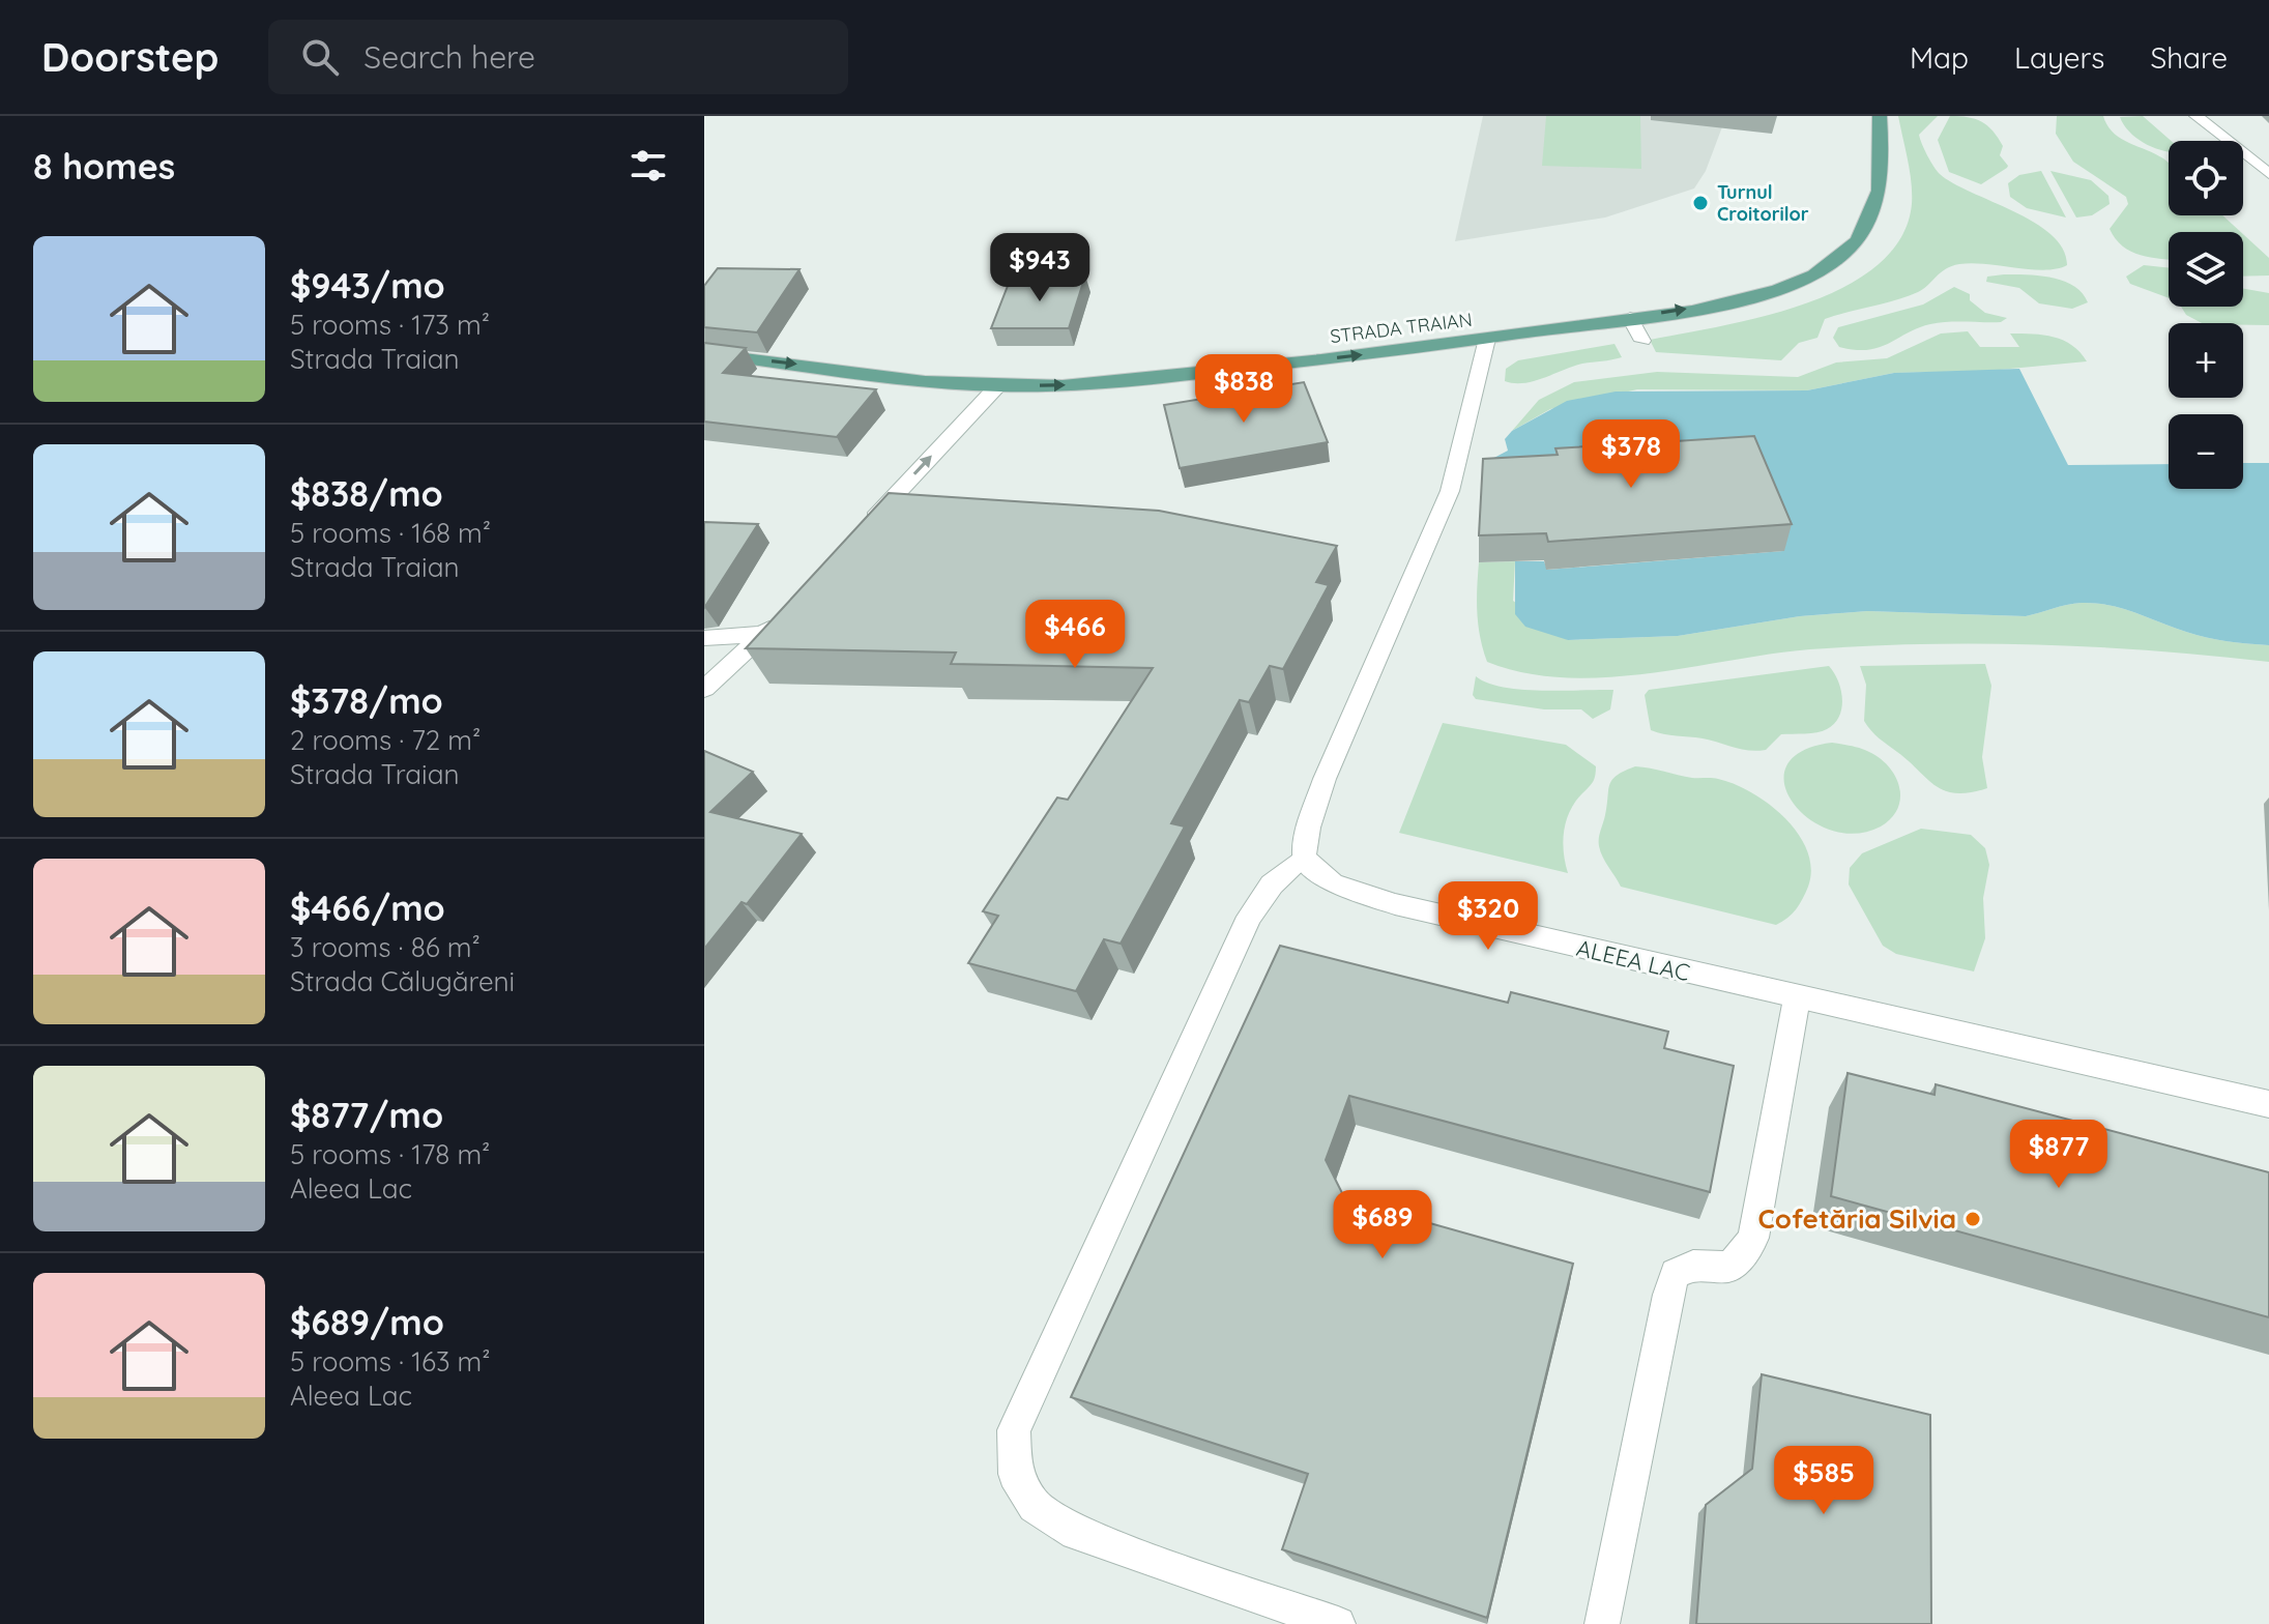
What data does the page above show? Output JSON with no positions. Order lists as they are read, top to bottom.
{
  "streets": {
    "main road": ["STRADA TRAIAN"],
    "street": ["ALEEA LAC"]
  },
  "one_way": ["STRADA TRAIAN"],
  "places": ["Turnul Croitorilor", "Cofetăria Silvia"],
  "page": {
    "header": "Doorstep",
    "search": "Search here",
    "nav": ["Map", "Layers", "Share"],
    "heading": "8 homes",
    "map_buttons": ["+", "−"],
    "list": [
      {
        "name": "$943/mo",
        "note": "5 rooms · 173 m² · Strada Traian"
      },
      {
        "name": "$838/mo",
        "note": "5 rooms · 168 m² · Strada Traian"
      },
      {
        "name": "$378/mo",
        "note": "2 rooms · 72 m² · Strada Traian"
      },
      {
        "name": "$466/mo",
        "note": "3 rooms · 86 m² · Strada Călugăreni"
      },
      {
        "name": "$877/mo",
        "note": "5 rooms · 178 m² · Aleea Lac"
      },
      {
        "name": "$689/mo",
        "note": "5 rooms · 163 m² · Aleea Lac"
      }
    ],
    "price": [
      "$943",
      "$838",
      "$378",
      "$466",
      "$320",
      "$877",
      "$689",
      "$585"
    ]
  }
}
